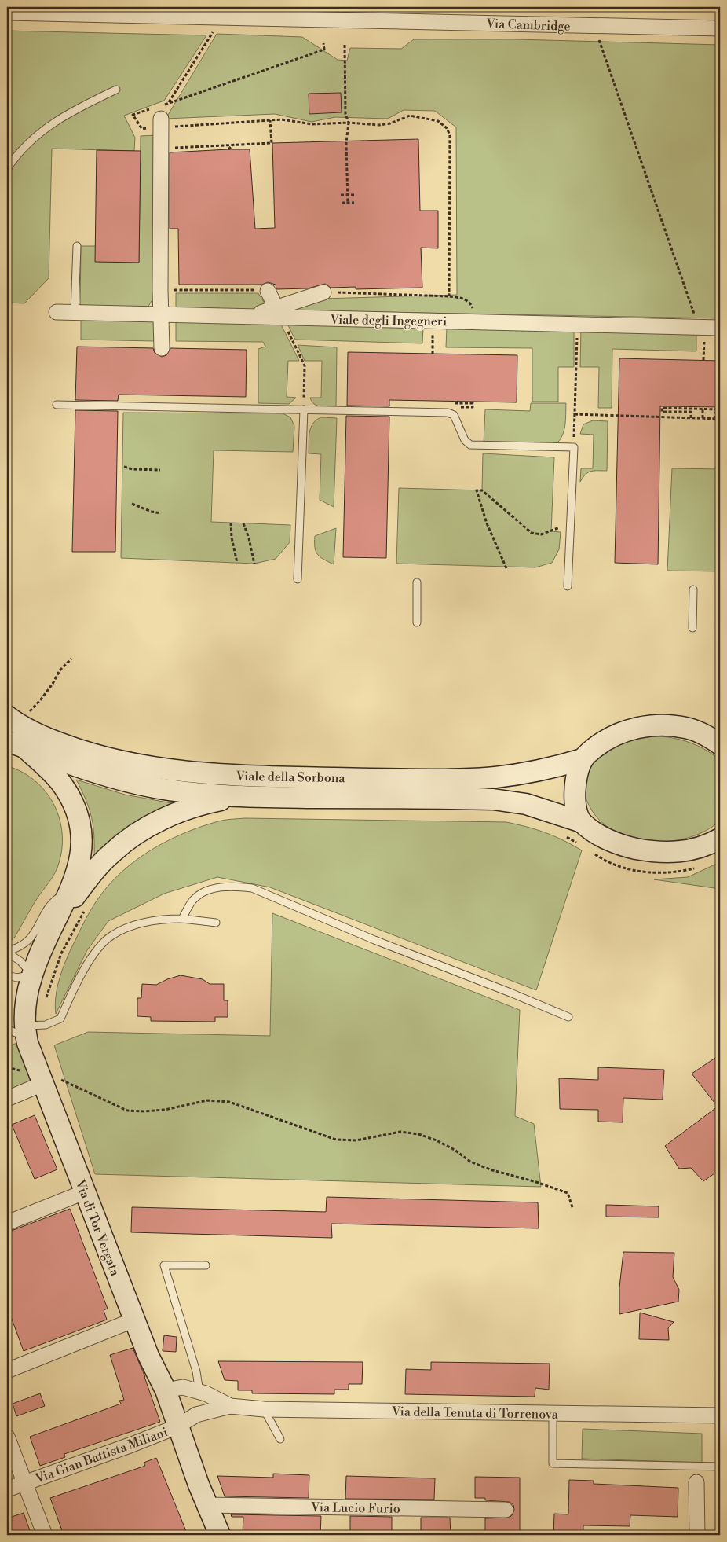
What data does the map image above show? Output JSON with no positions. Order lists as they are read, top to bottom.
{
  "streets": {
    "street": [
      "Via Cambridge",
      "Viale degli Ingegneri",
      "Viale della Sorbona",
      "Via di Tor Vergata",
      "Via della Tenuta di Torrenova",
      "Via Gian Battista Miliani",
      "Via Lucio Furio"
    ]
  },
  "crossings": [
    ["Viale della Sorbona", "Via di Tor Vergata"],
    ["Via di Tor Vergata", "Via della Tenuta di Torrenova"],
    ["Via di Tor Vergata", "Via Gian Battista Miliani"],
    ["Via di Tor Vergata", "Via Lucio Furio"],
    ["Via della Tenuta di Torrenova", "Via Gian Battista Miliani"]
  ]
}
